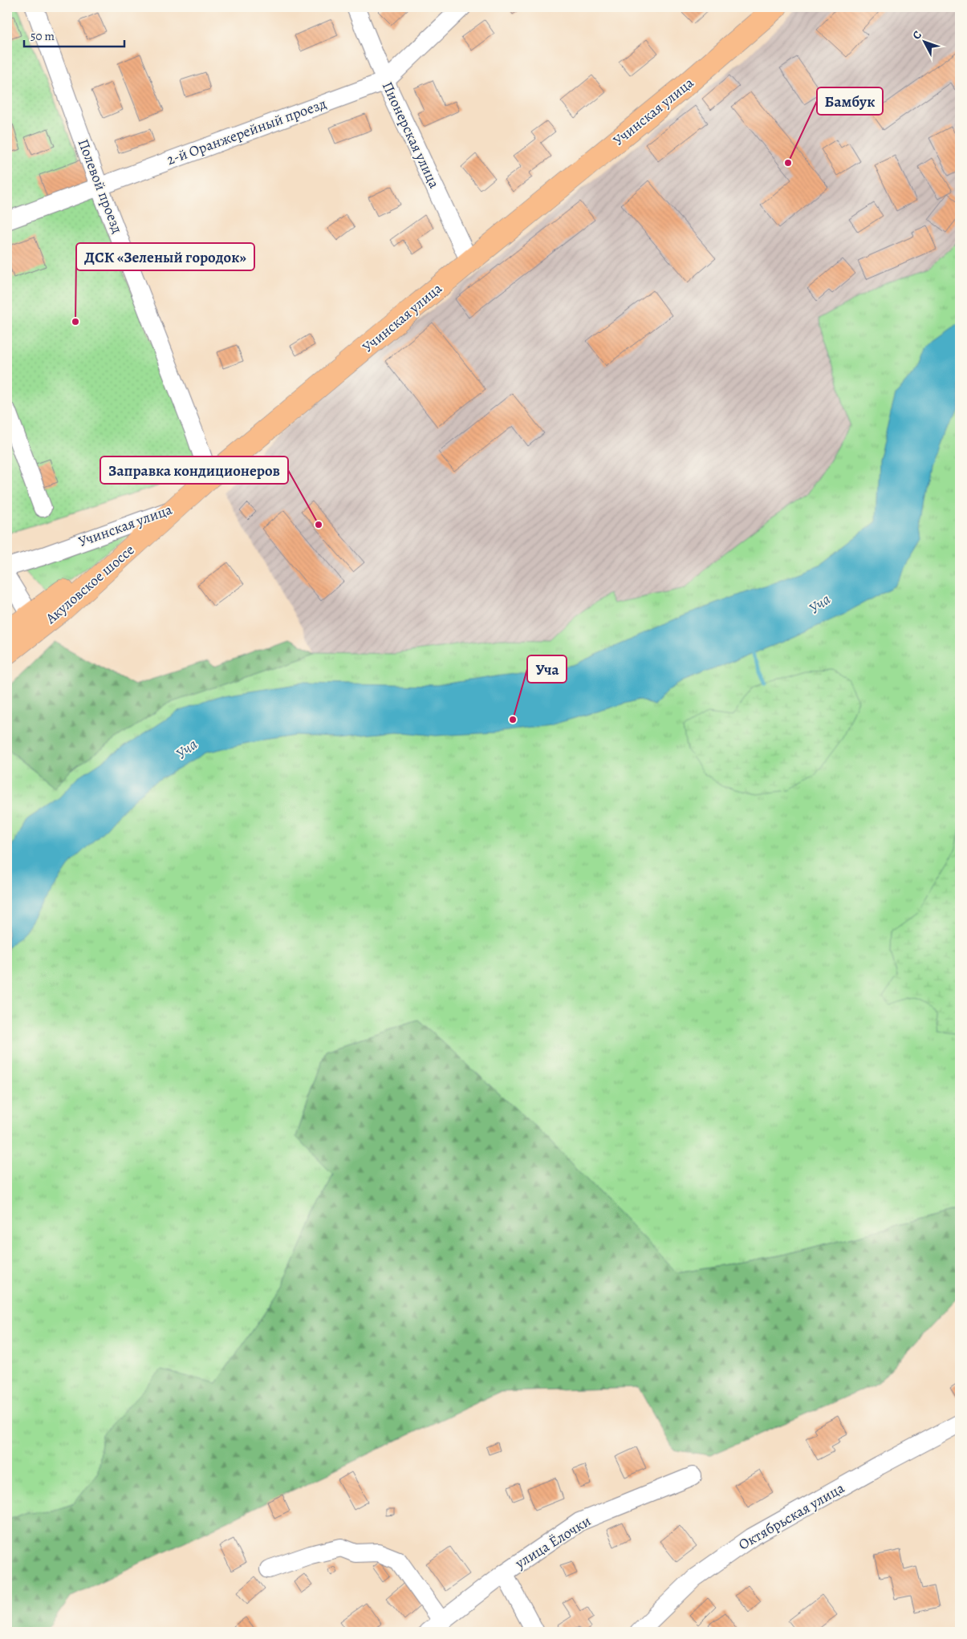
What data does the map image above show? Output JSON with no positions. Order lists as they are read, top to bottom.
{
  "streets": {
    "main road": ["Учинская улица", "Акуловское шоссе"],
    "street": [
      "2-й Оранжерейный проезд",
      "Пионерская улица",
      "Полевой проезд",
      "Октябрьская улица",
      "улица Ёлочки"
    ]
  },
  "crossings": [
    ["Учинская улица", "Пионерская улица"],
    ["Учинская улица", "Полевой проезд"],
    ["Учинская улица", "Акуловское шоссе"],
    ["2-й Оранжерейный проезд", "Пионерская улица"],
    ["2-й Оранжерейный проезд", "Полевой проезд"]
  ],
  "water": ["Уча"],
  "places": [
    "Бамбук",
    "ДСК «Зеленый городок»",
    "Заправка кондиционеров",
    "Уча"
  ],
  "scale_bar": "50 m",
  "north": "top left"
}
